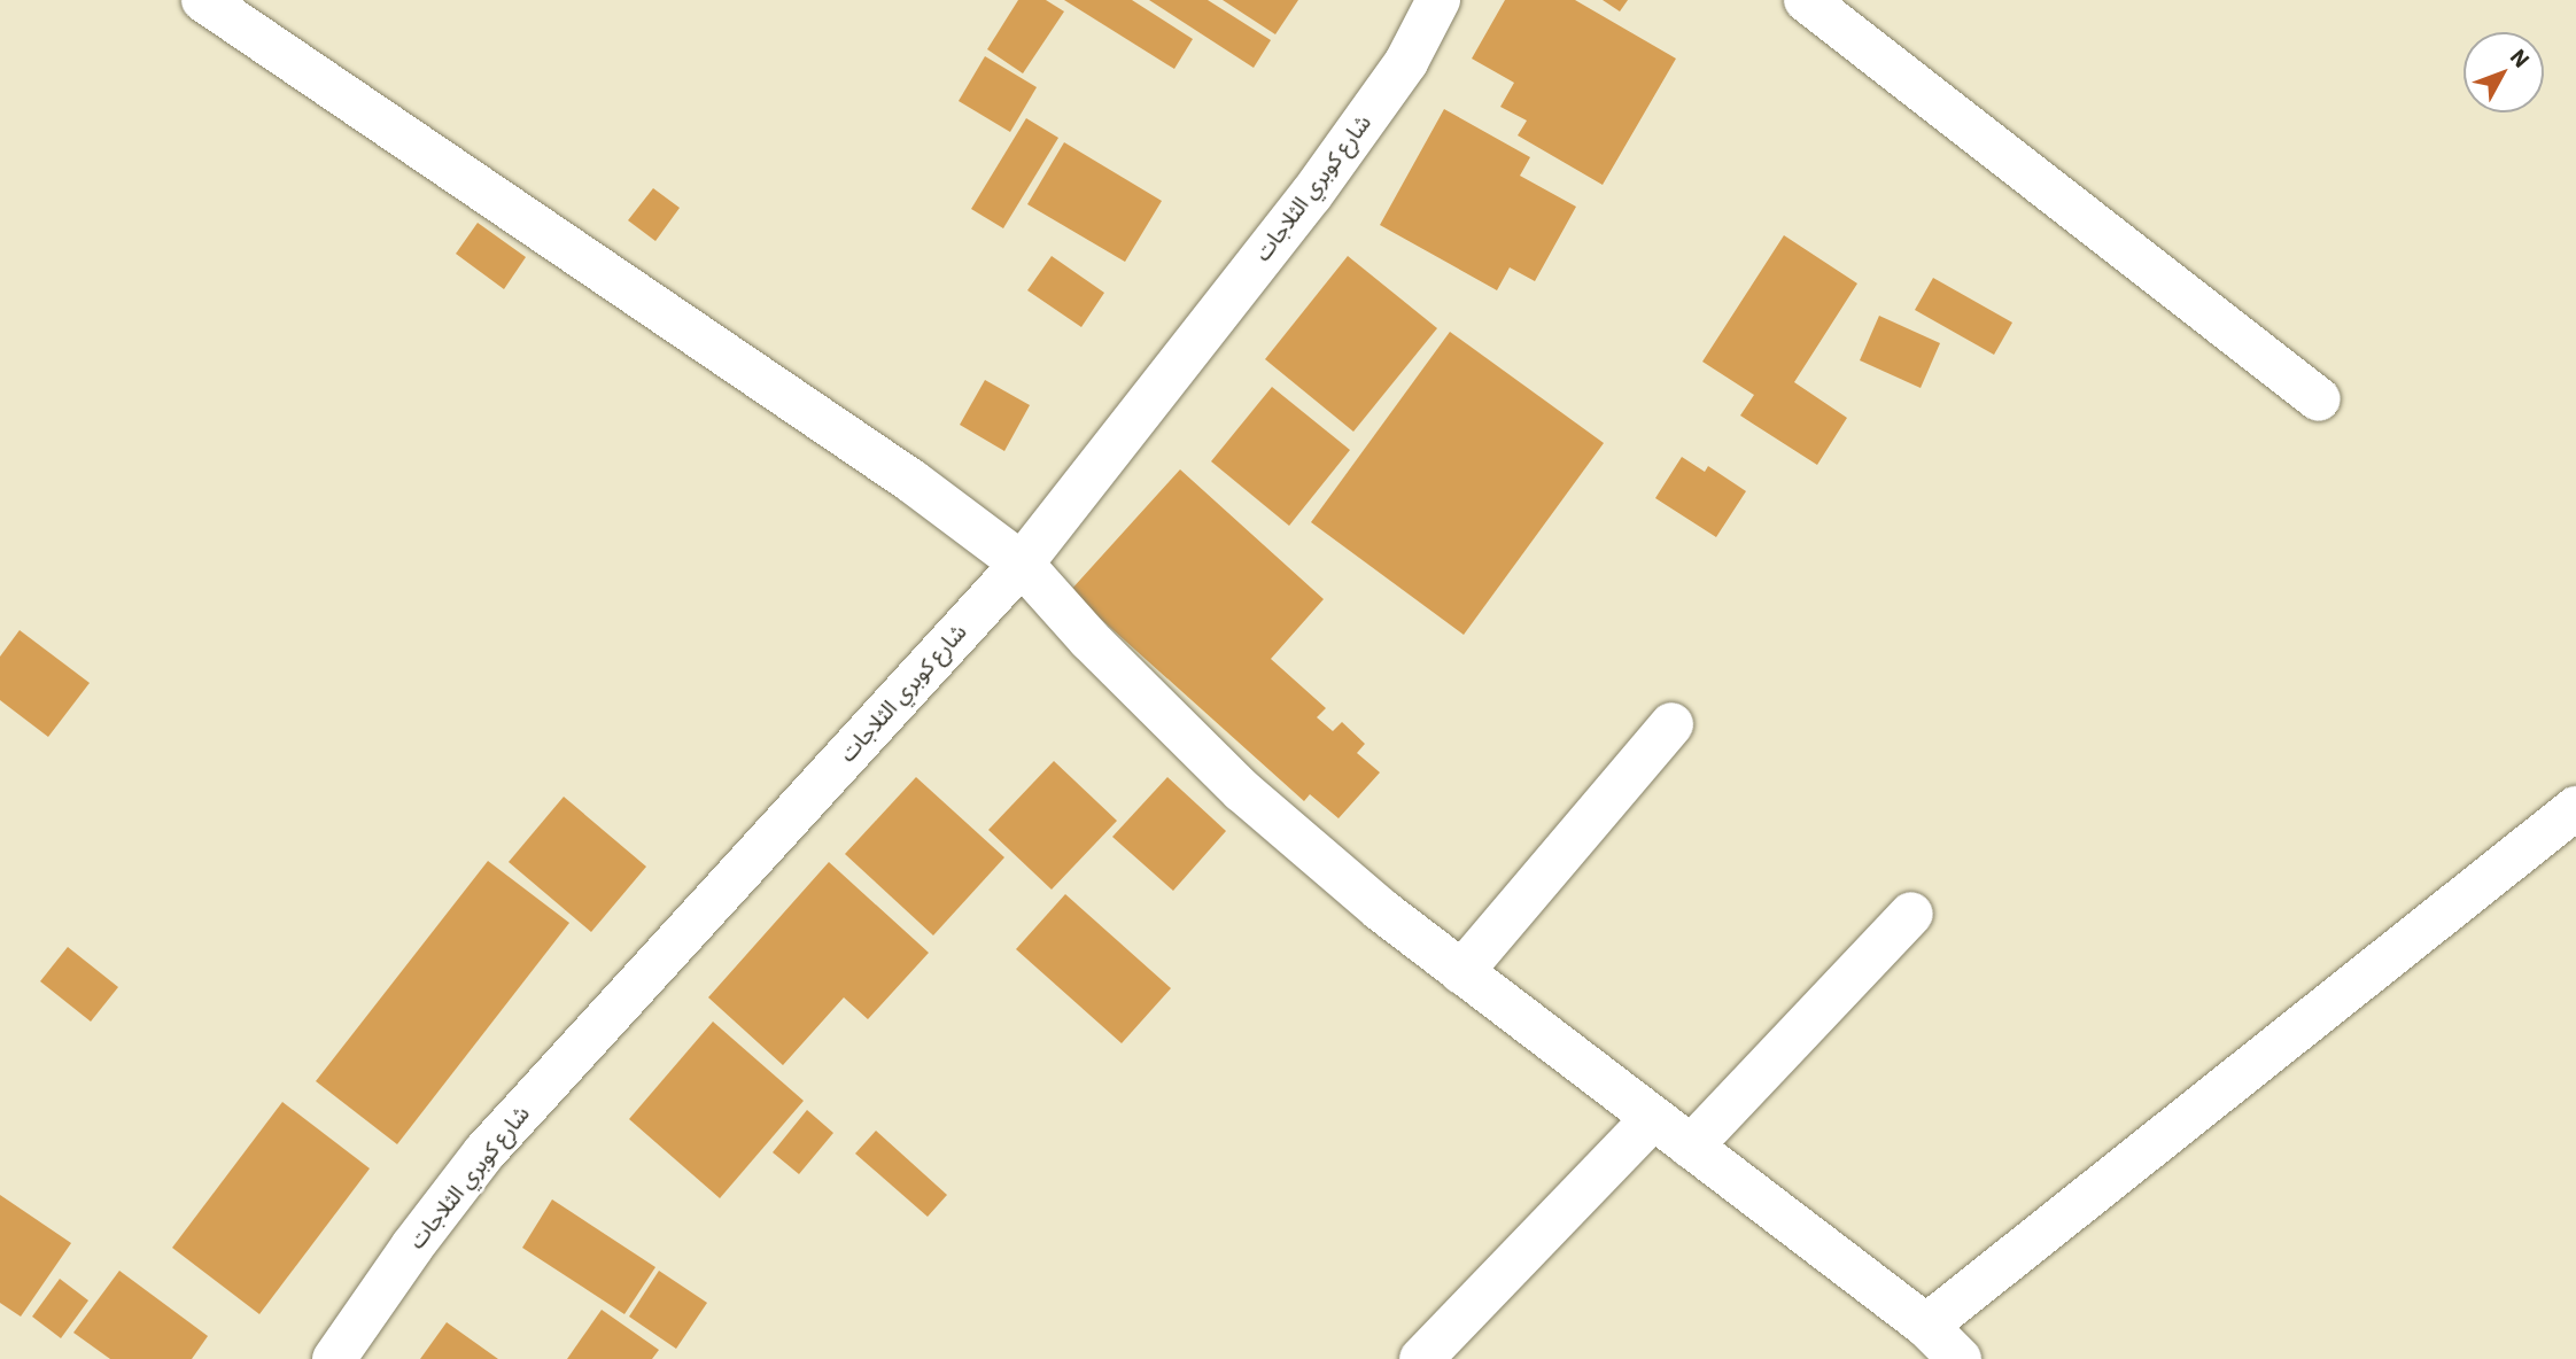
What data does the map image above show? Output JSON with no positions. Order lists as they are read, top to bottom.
{
  "streets": {
    "street": ["شارع كوبري الثلاجات"]
  },
  "north": "top right"
}
